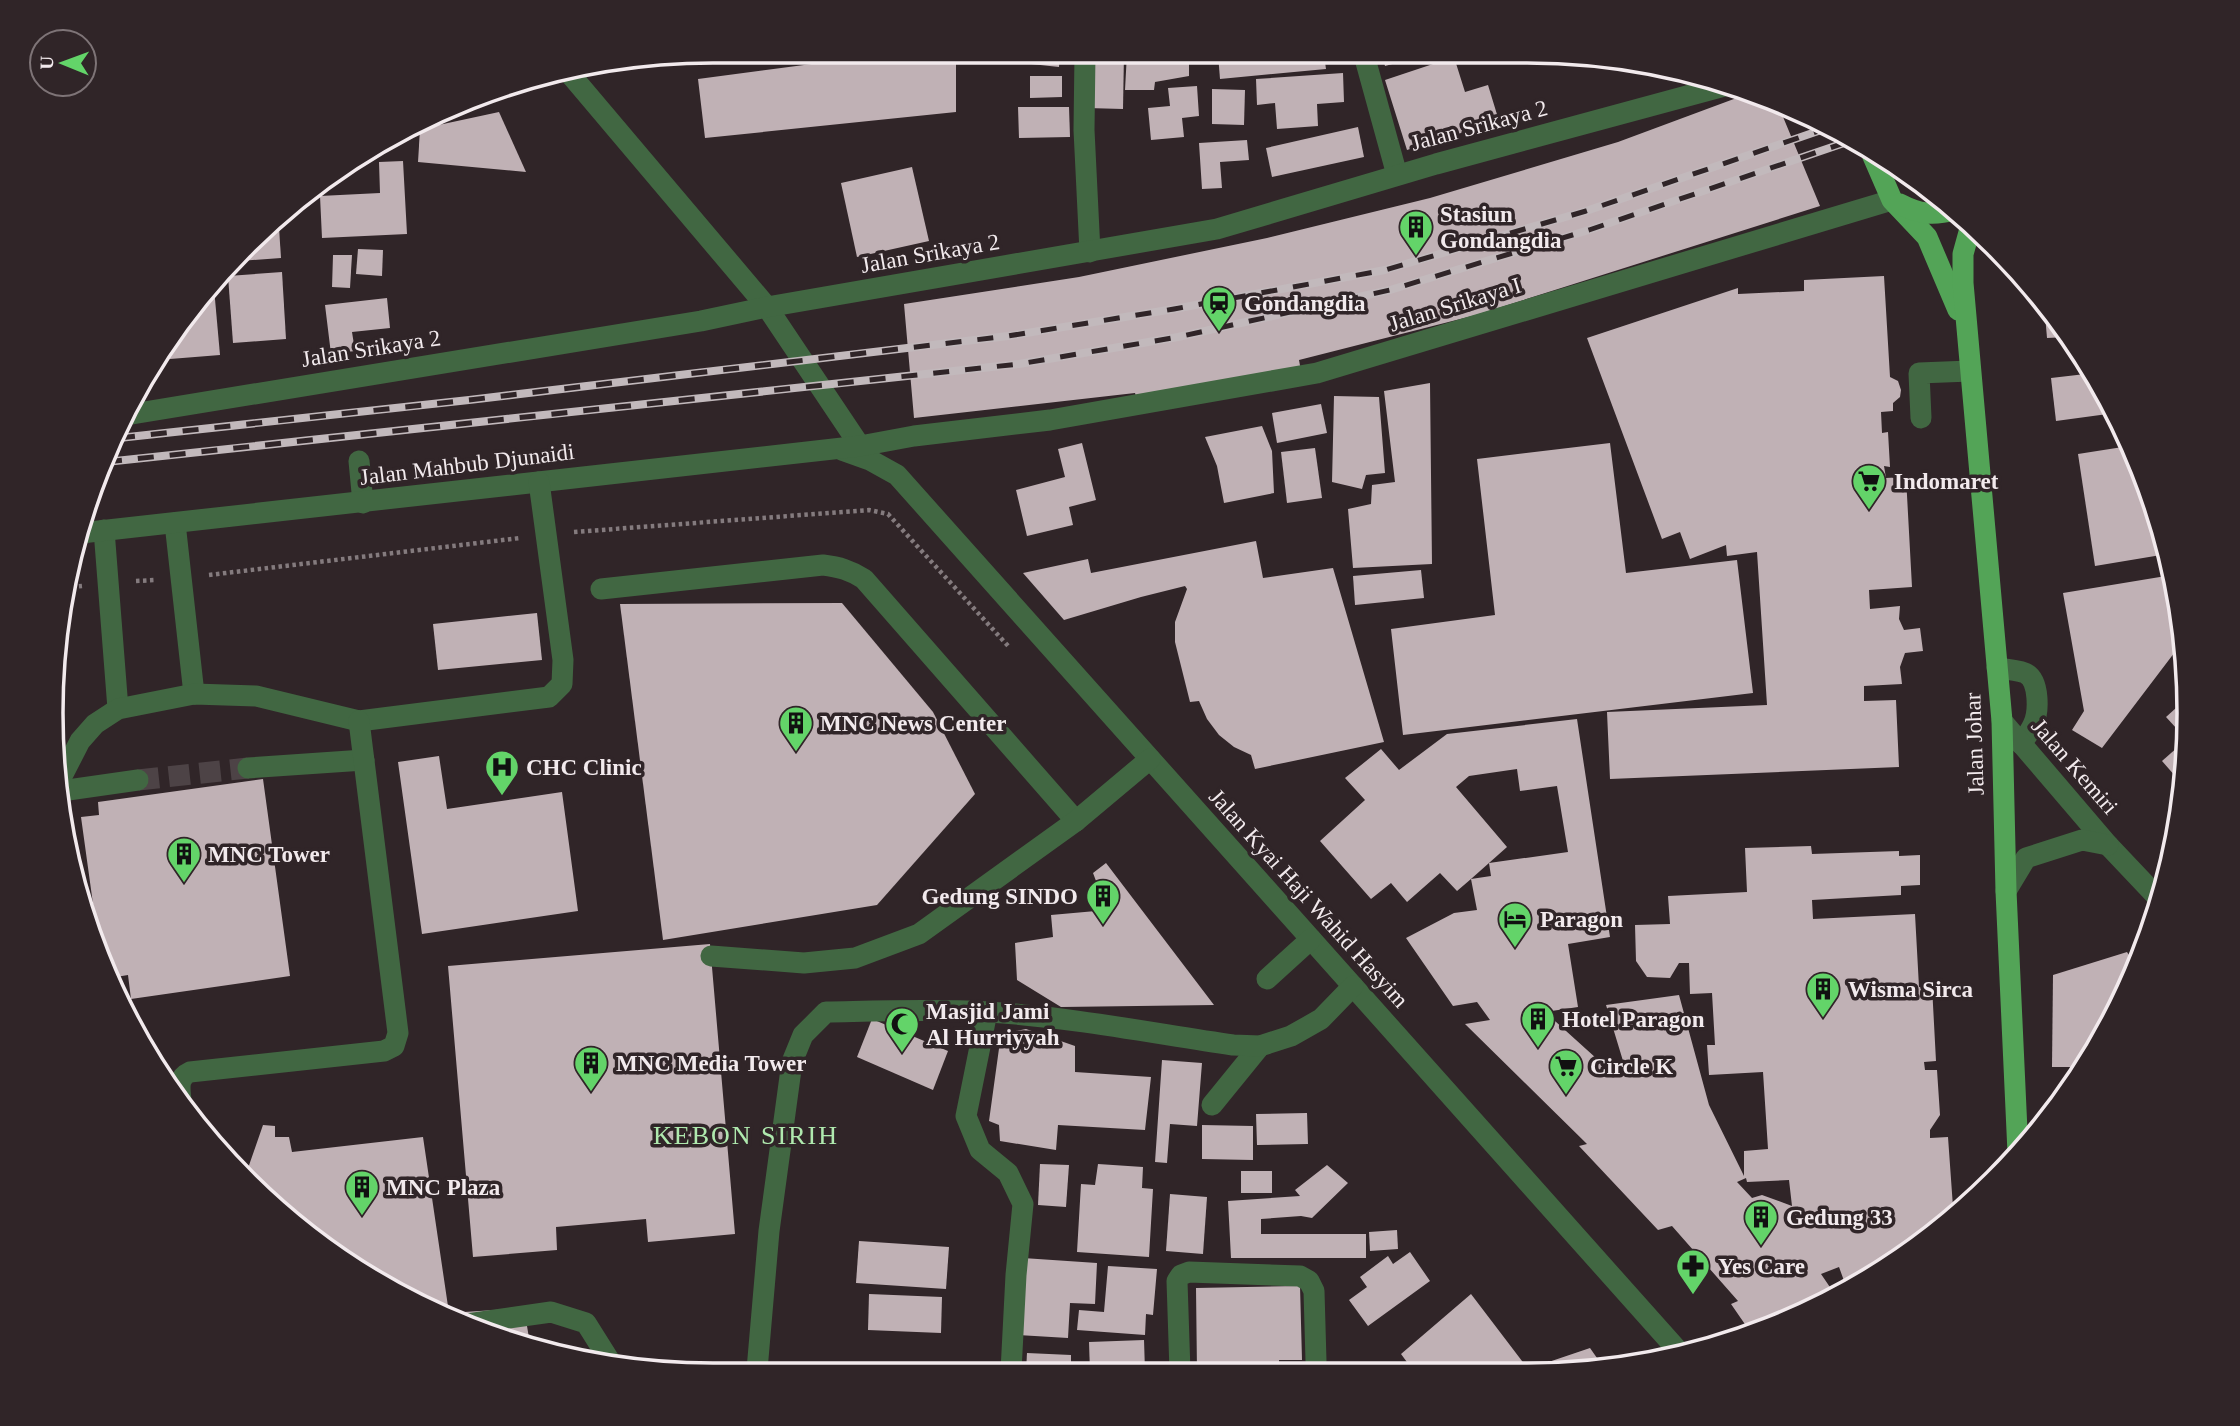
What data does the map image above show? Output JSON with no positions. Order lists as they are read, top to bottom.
{
  "streets": {
    "main road": ["Jalan Johar"],
    "street": [
      "Jalan Srikaya 2",
      "Jalan Srikaya I",
      "Jalan Mahbub Djunaidi",
      "Jalan Kemiri",
      "Jalan Kyai Haji Wahid Hasyim"
    ]
  },
  "crossings": [
    ["Jalan Srikaya I", "Jalan Mahbub Djunaidi"],
    ["Jalan Srikaya I", "Jalan Johar"],
    ["Jalan Johar", "Jalan Kemiri"]
  ],
  "districts": ["KEBON SIRIH"],
  "places": {
    "building": [
      "Stasiun Gondangdia",
      "MNC News Center",
      "MNC Tower",
      "Gedung SINDO",
      "Wisma Sirca",
      "Hotel Paragon",
      "MNC Media Tower",
      "MNC Plaza",
      "Gedung 33"
    ],
    "station": ["Gondangdia"],
    "supermarket": ["Indomaret", "Circle K"],
    "hospital": ["CHC Clinic"],
    "hotel": ["Paragon"],
    "mosque": ["Masjid Jami Al Hurriyyah"],
    "pharmacy": ["Yes Care"]
  },
  "north": "left"
}
